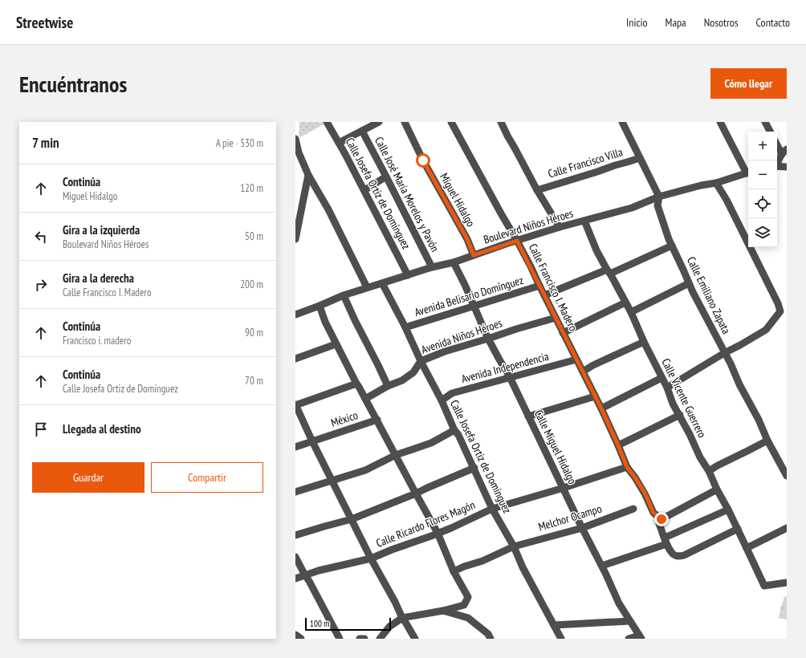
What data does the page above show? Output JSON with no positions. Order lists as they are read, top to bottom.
{
  "streets": {
    "street": [
      "Calle Francisco Villa",
      "Calle Josefa Ortiz de Domínguez",
      "Calle José María Morelos y Pavón",
      "Miguel Hidalgo",
      "Boulevard Niños Héroes",
      "Calle Francisco I. Madero",
      "Calle Emiliano Zapata",
      "Avenida Belisario Domínguez",
      "Avenida Niños Héroes",
      "Avenida Independencia",
      "Calle Vicente Guerrero",
      "México",
      "Calle Miguel Hidalgo",
      "Melchor Ocampo",
      "Calle Ricardo Flores Magón"
    ]
  },
  "crossings": [
    ["Calle Francisco Villa", "Calle Emiliano Zapata"],
    ["Calle Josefa Ortiz de Domínguez", "Boulevard Niños Héroes"],
    ["Calle Josefa Ortiz de Domínguez", "Avenida Belisario Domínguez"],
    ["Calle Josefa Ortiz de Domínguez", "Avenida Niños Héroes"],
    ["Calle Josefa Ortiz de Domínguez", "Avenida Independencia"],
    ["Calle Josefa Ortiz de Domínguez", "Melchor Ocampo"],
    ["Calle Josefa Ortiz de Domínguez", "Calle Ricardo Flores Magón"],
    ["Calle José María Morelos y Pavón", "Boulevard Niños Héroes"],
    ["Miguel Hidalgo", "Boulevard Niños Héroes"],
    ["Boulevard Niños Héroes", "Calle Francisco I. Madero"],
    ["Boulevard Niños Héroes", "Calle Emiliano Zapata"],
    ["Boulevard Niños Héroes", "Calle Vicente Guerrero"],
    ["Boulevard Niños Héroes", "México"],
    ["Boulevard Niños Héroes", "Calle Miguel Hidalgo"],
    ["Calle Francisco I. Madero", "Avenida Belisario Domínguez"],
    ["Calle Francisco I. Madero", "Avenida Niños Héroes"],
    ["Calle Francisco I. Madero", "Avenida Independencia"],
    ["Calle Francisco I. Madero", "Calle Ricardo Flores Magón"],
    ["Avenida Belisario Domínguez", "Calle Miguel Hidalgo"],
    ["Avenida Niños Héroes", "México"],
    ["Avenida Niños Héroes", "Calle Miguel Hidalgo"],
    ["Avenida Independencia", "Calle Miguel Hidalgo"],
    ["Calle Miguel Hidalgo", "Melchor Ocampo"],
    ["Calle Miguel Hidalgo", "Calle Ricardo Flores Magón"]
  ],
  "scale_bar": "100 m",
  "page": {
    "header": "Streetwise",
    "nav": [
      "Inicio",
      "Mapa",
      "Nosotros",
      "Contacto"
    ],
    "buttons": [
      "Cómo llegar",
      ["Guardar", "Compartir"]
    ],
    "title": "Encuéntranos",
    "heading": ["7 min", "A pie · 530 m"],
    "map_buttons": ["+", "−"],
    "list": [
      ["Continúa", "Miguel Hidalgo", "120 m"],
      ["Gira a la izquierda", "Boulevard Niños Héroes", "50 m"],
      ["Gira a la derecha", "Calle Francisco I. Madero", "200 m"],
      ["Continúa", "Francisco i. madero", "90 m"],
      ["Continúa", "Calle Josefa Ortiz de Domínguez", "70 m"],
      "Llegada al destino"
    ],
    "scale": "100 m"
  }
}
